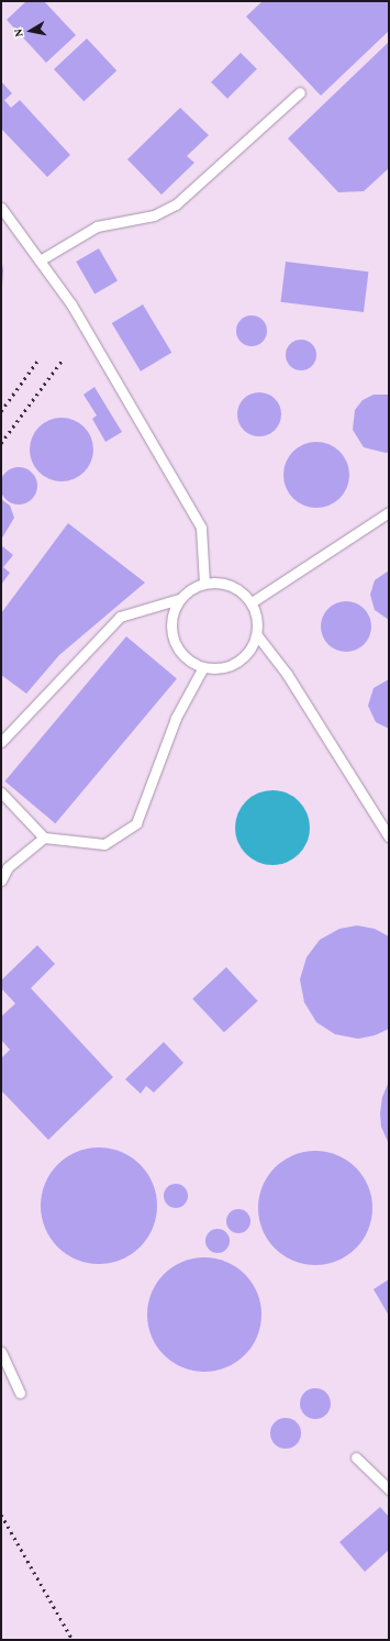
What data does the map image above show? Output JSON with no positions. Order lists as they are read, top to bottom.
{
  "north": "left"
}
